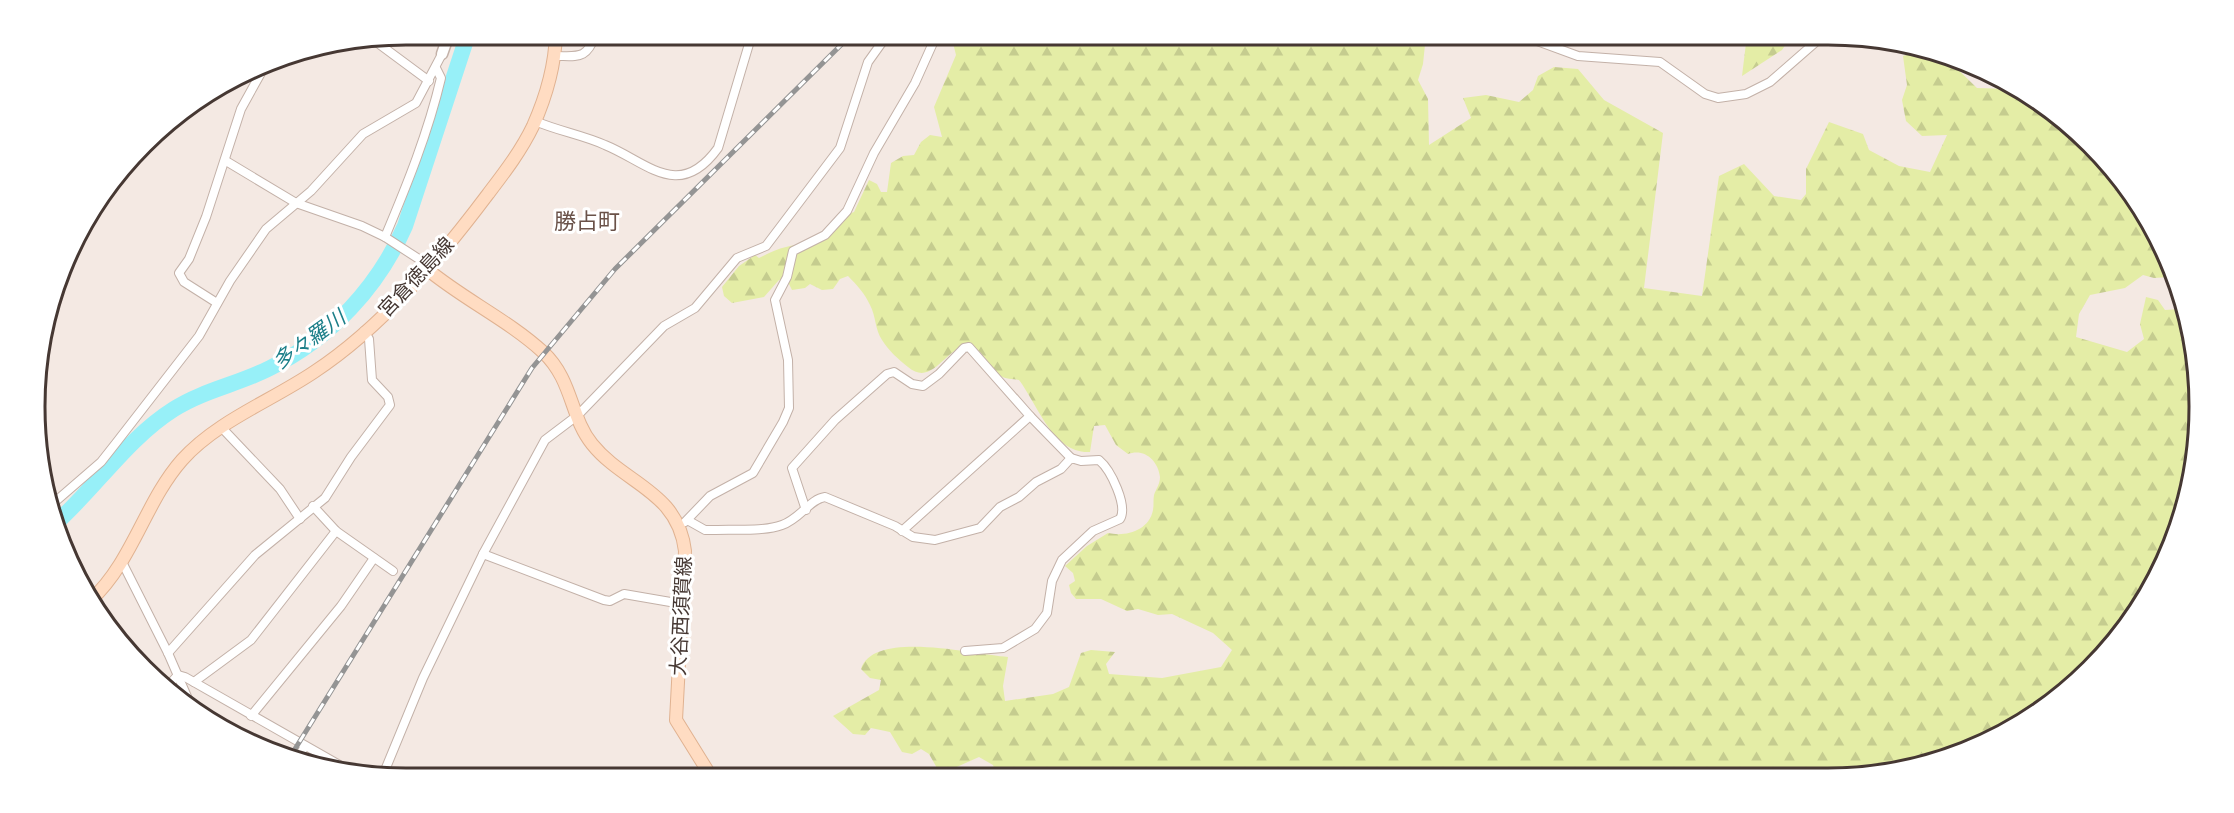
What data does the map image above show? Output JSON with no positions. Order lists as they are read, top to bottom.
{
  "streets": {
    "main road": ["宮倉徳島線", "大谷西須賀線"]
  },
  "crossings": [
    ["宮倉徳島線", "大谷西須賀線"]
  ],
  "districts": ["勝占町"],
  "water": ["多々羅川"]
}
